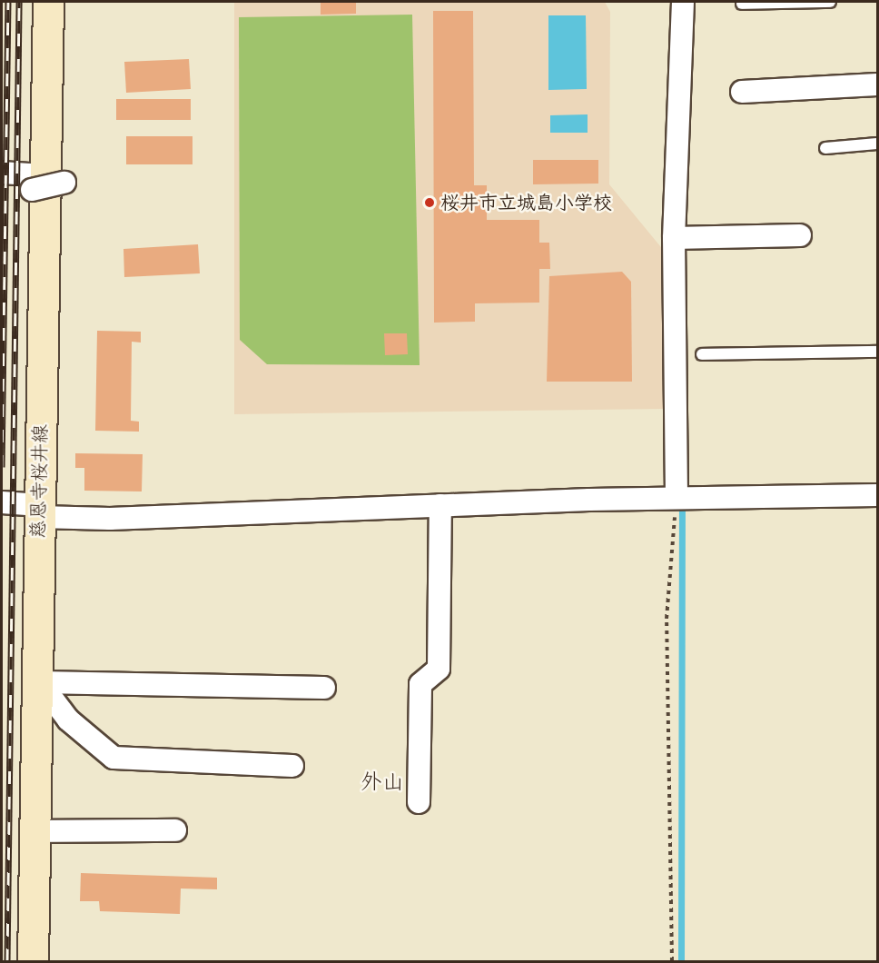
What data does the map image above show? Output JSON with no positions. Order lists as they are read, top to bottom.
{
  "streets": {
    "main road": ["慈恩寺桜井線"]
  },
  "districts": ["外山"],
  "places": ["桜井市立城島小学校"]
}
